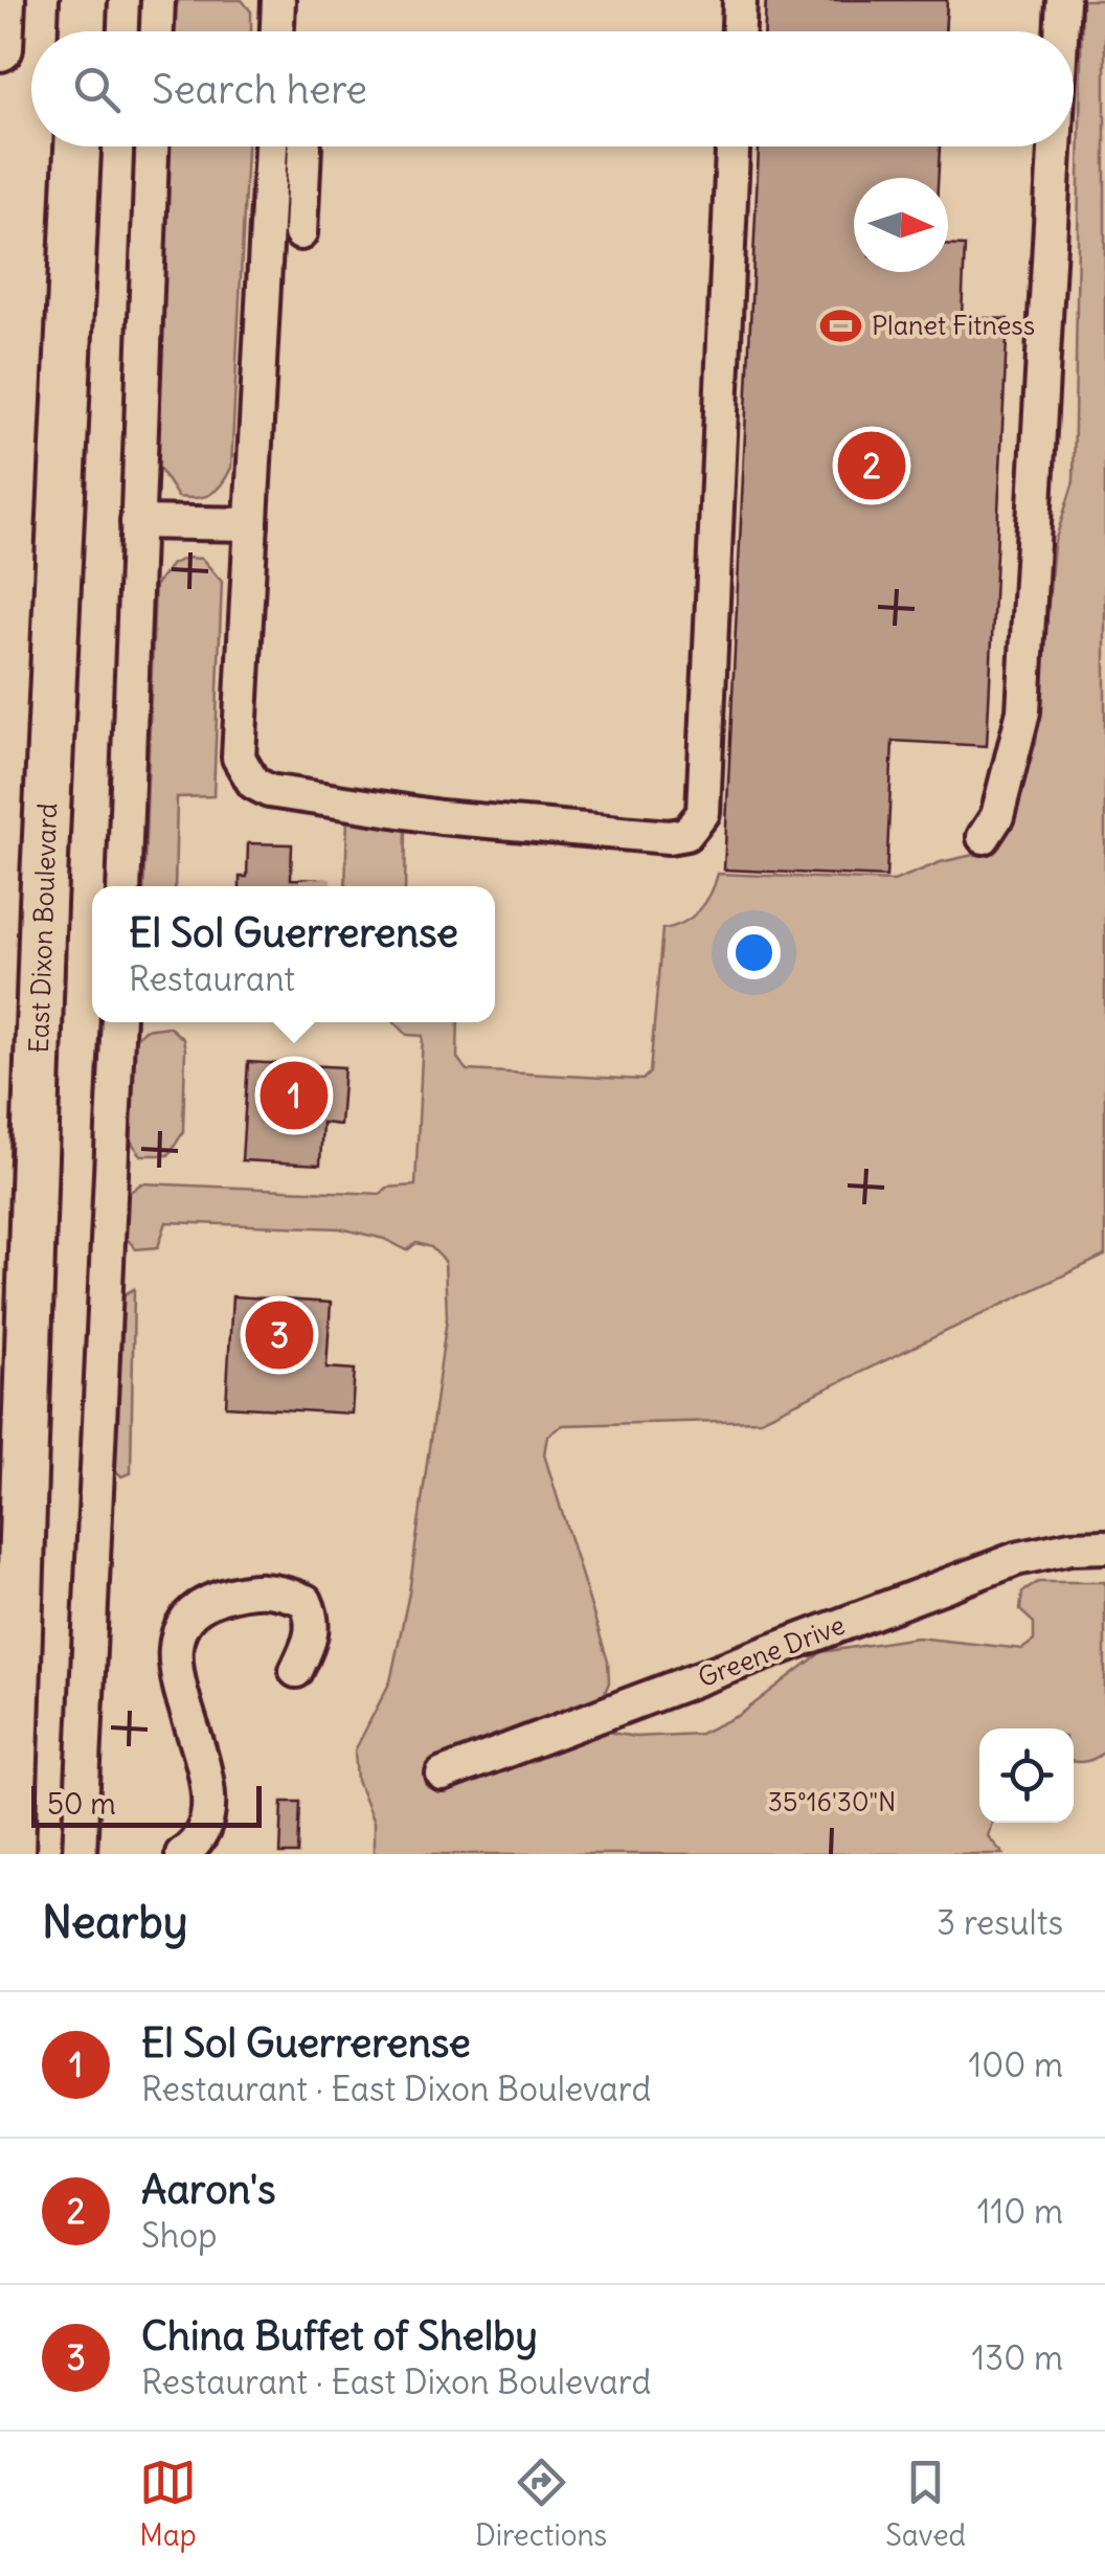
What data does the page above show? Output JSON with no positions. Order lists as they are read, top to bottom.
{
  "streets": {
    "highway": ["East Dixon Boulevard"],
    "street": ["Greene Drive"]
  },
  "places": {
    "sports": ["Planet Fitness"]
  },
  "scale_bar": "50 m",
  "north": "right",
  "page": {
    "search": "Search here",
    "pins": ["2", "1", "3"],
    "popup": ["El Sol Guerrerense", "Restaurant"],
    "scale": "50 m",
    "heading": ["Nearby", "3 results"],
    "list": [
      {
        "mark": "1",
        "name": "El Sol Guerrerense",
        "note": "Restaurant · East Dixon Boulevard",
        "value": "100 m"
      },
      {
        "mark": "2",
        "name": "Aaron's",
        "note": "Shop",
        "value": "110 m"
      },
      {
        "mark": "3",
        "name": "China Buffet of Shelby",
        "note": "Restaurant · East Dixon Boulevard",
        "value": "130 m"
      }
    ],
    "nav": ["Map", "Directions", "Saved"]
  },
  "coordinates": ["35°16'30\"N"]
}
